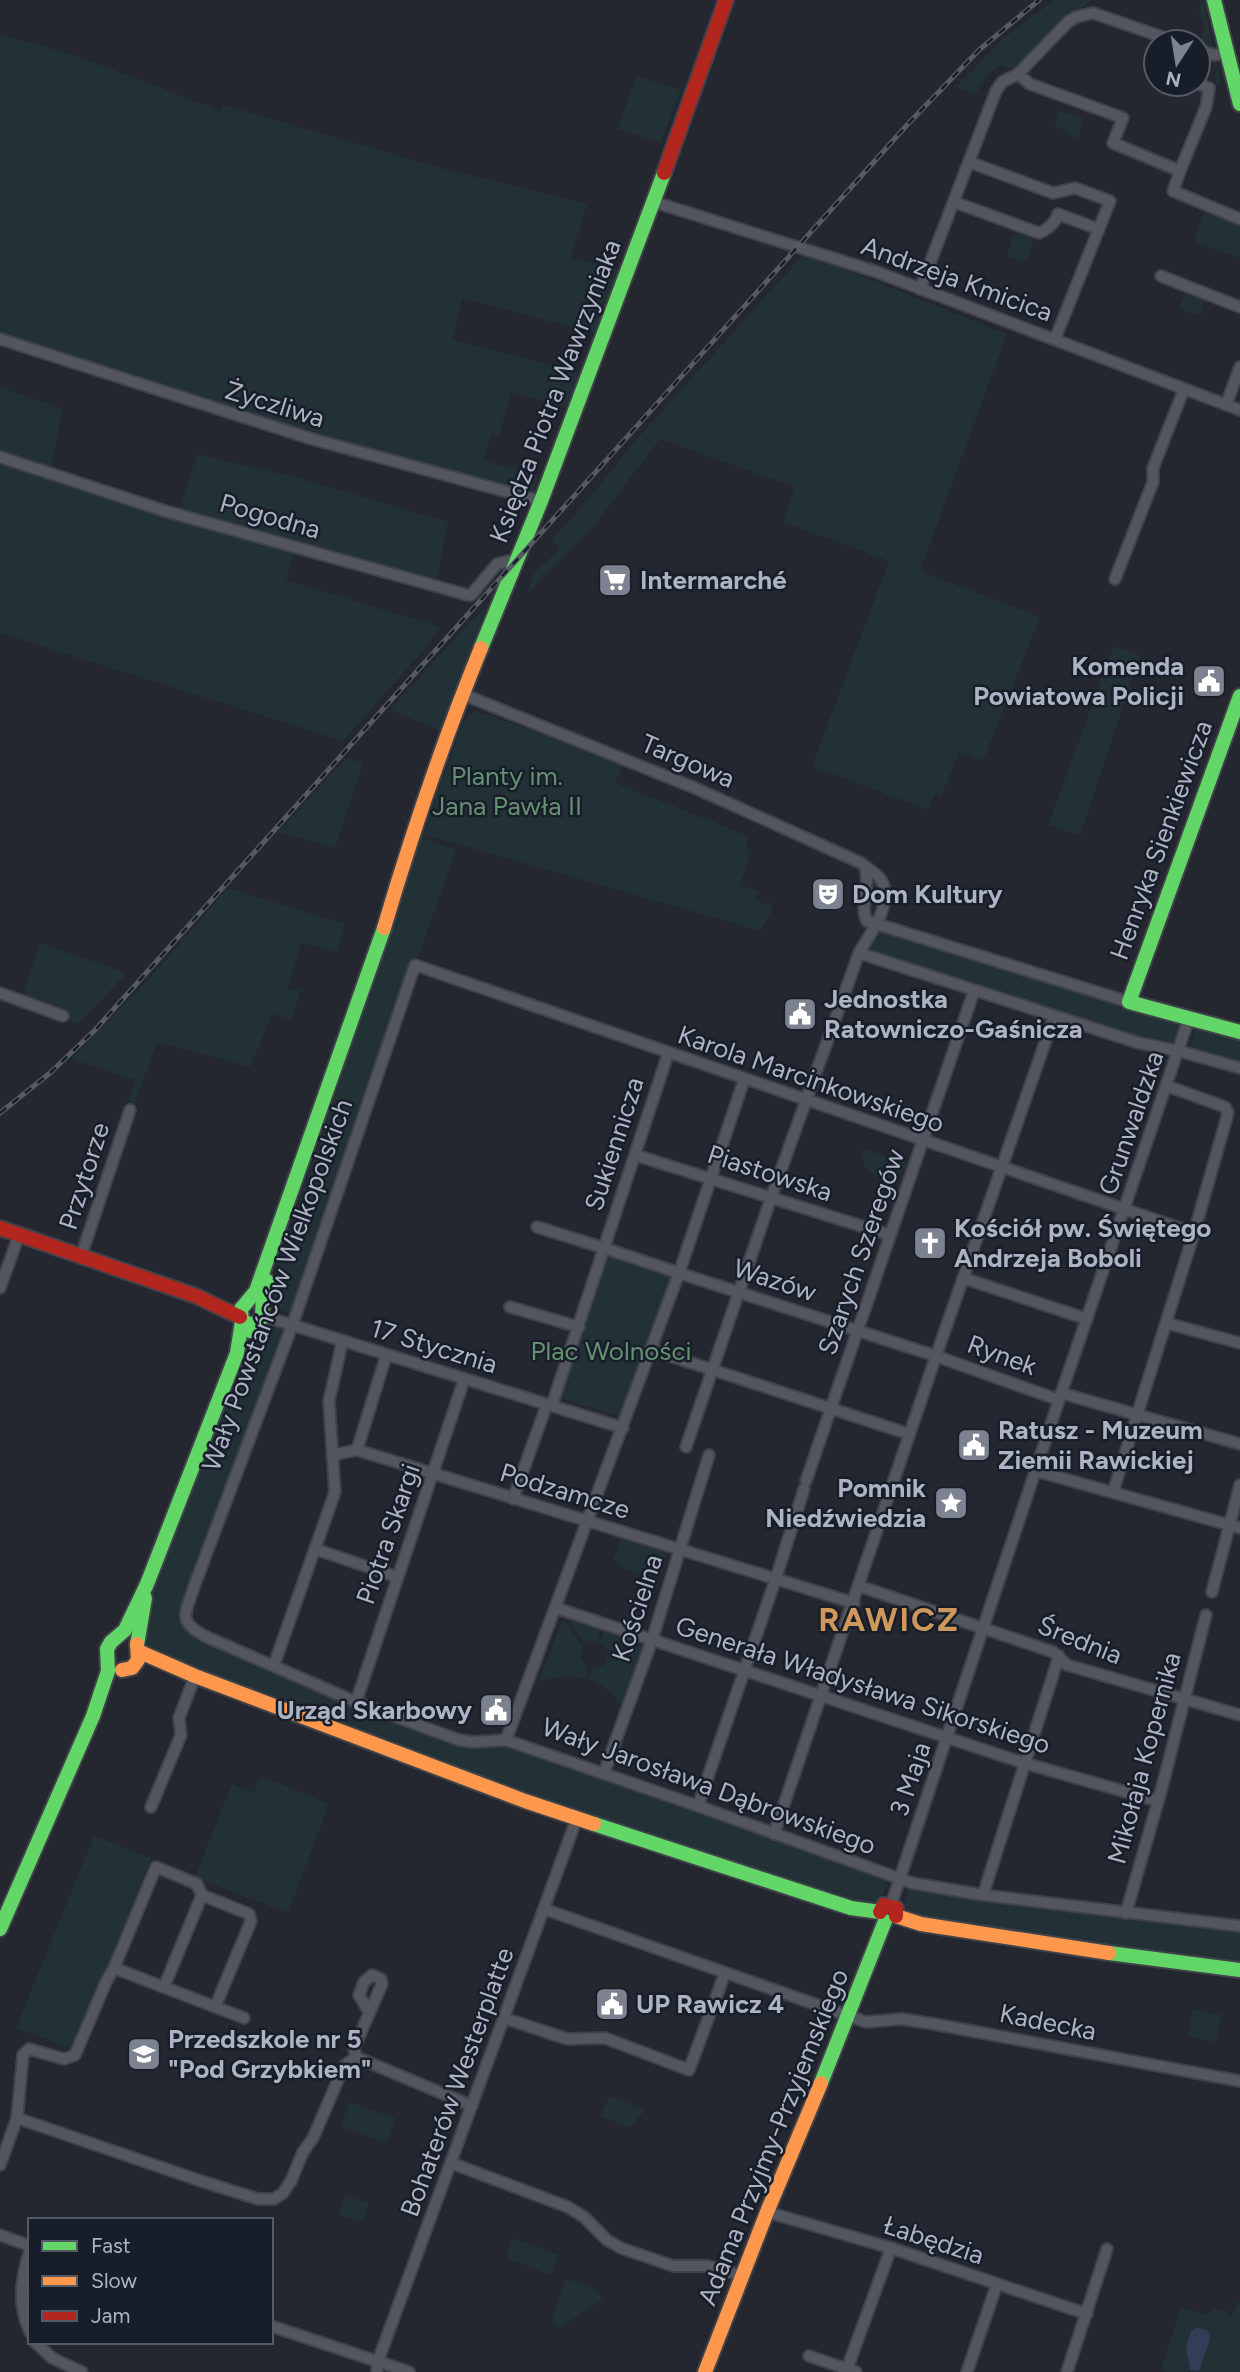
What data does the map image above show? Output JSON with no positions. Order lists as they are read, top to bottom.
{
  "streets": {
    "street": [
      "Andrzeja Kmicica",
      "Księdza Piotra Wawrzyniaka",
      "Życzliwa",
      "Pogodna",
      "Targowa",
      "Henryka Sienkiewicza",
      "Karola Marcinkowskiego",
      "Grunwaldzka",
      "Sukiennicza",
      "Piastowska",
      "Przytorze",
      "Szarych Szeregów",
      "Wazów",
      "Wały Powstańców Wielkopolskich",
      "17 Stycznia",
      "Rynek",
      "Podzamcze",
      "Piotra Skargi",
      "Kościelna",
      "Średnia",
      "Generała Władysława Sikorskiego",
      "Mikołaja Kopernika",
      "3 Maja",
      "Wały Jarosława Dąbrowskiego",
      "Kadecka",
      "Bohaterów Westerplatte",
      "Adama Przyjmy-Przyjemskiego",
      "Łabędzia"
    ]
  },
  "crossings": [
    ["Andrzeja Kmicica", "Księdza Piotra Wawrzyniaka"],
    ["Księdza Piotra Wawrzyniaka", "Życzliwa"],
    ["Księdza Piotra Wawrzyniaka", "Pogodna"],
    ["Księdza Piotra Wawrzyniaka", "Targowa"],
    ["Księdza Piotra Wawrzyniaka", "Wały Powstańców Wielkopolskich"],
    ["Targowa", "Wały Powstańców Wielkopolskich"],
    ["Karola Marcinkowskiego", "Grunwaldzka"],
    ["Karola Marcinkowskiego", "Sukiennicza"],
    ["Karola Marcinkowskiego", "Szarych Szeregów"],
    ["Karola Marcinkowskiego", "Wały Powstańców Wielkopolskich"],
    ["Grunwaldzka", "Rynek"],
    ["Sukiennicza", "Piastowska"],
    ["Piastowska", "Szarych Szeregów"],
    ["Szarych Szeregów", "Wazów"],
    ["Szarych Szeregów", "Podzamcze"],
    ["Szarych Szeregów", "Generała Władysława Sikorskiego"],
    ["Szarych Szeregów", "Wały Jarosława Dąbrowskiego"],
    ["Wazów", "Rynek"],
    ["Wały Powstańców Wielkopolskich", "17 Stycznia"],
    ["Wały Powstańców Wielkopolskich", "Wały Jarosława Dąbrowskiego"],
    ["17 Stycznia", "Piotra Skargi"],
    ["Rynek", "Podzamcze"],
    ["Rynek", "Średnia"],
    ["Rynek", "Generała Władysława Sikorskiego"],
    ["Rynek", "3 Maja"],
    ["Rynek", "Wały Jarosława Dąbrowskiego"],
    ["Podzamcze", "Piotra Skargi"],
    ["Podzamcze", "Kościelna"],
    ["Piotra Skargi", "Wały Jarosława Dąbrowskiego"],
    ["Kościelna", "Generała Władysława Sikorskiego"],
    ["Kościelna", "Wały Jarosława Dąbrowskiego"],
    ["Średnia", "Mikołaja Kopernika"],
    ["Średnia", "3 Maja"],
    ["Generała Władysława Sikorskiego", "Mikołaja Kopernika"],
    ["Generała Władysława Sikorskiego", "3 Maja"],
    ["Mikołaja Kopernika", "Wały Jarosława Dąbrowskiego"],
    ["3 Maja", "Wały Jarosława Dąbrowskiego"],
    ["3 Maja", "Adama Przyjmy-Przyjemskiego"],
    ["Kadecka", "Bohaterów Westerplatte"],
    ["Kadecka", "Adama Przyjmy-Przyjemskiego"],
    ["Adama Przyjmy-Przyjemskiego", "Łabędzia"]
  ],
  "districts": ["RAWICZ"],
  "parks": ["Planty im. Jana Pawła II", "Plac Wolności"],
  "places": {
    "supermarket": ["Intermarché"],
    "public building": [
      "Komenda Powiatowa Policji",
      "Jednostka Ratowniczo-Gaśnicza",
      "Ratusz - Muzeum Ziemii Rawickiej",
      "Urząd Skarbowy",
      "UP Rawicz 4"
    ],
    "theatre": ["Dom Kultury"],
    "church": ["Kościół pw. Świętego Andrzeja Boboli"],
    "place": ["Pomnik Niedźwiedzia"],
    "school or university": ["Przedszkole nr 5 \"Pod Grzybkiem\""]
  },
  "legend": ["Fast", "Slow", "Jam"],
  "north": "bottom"
}
